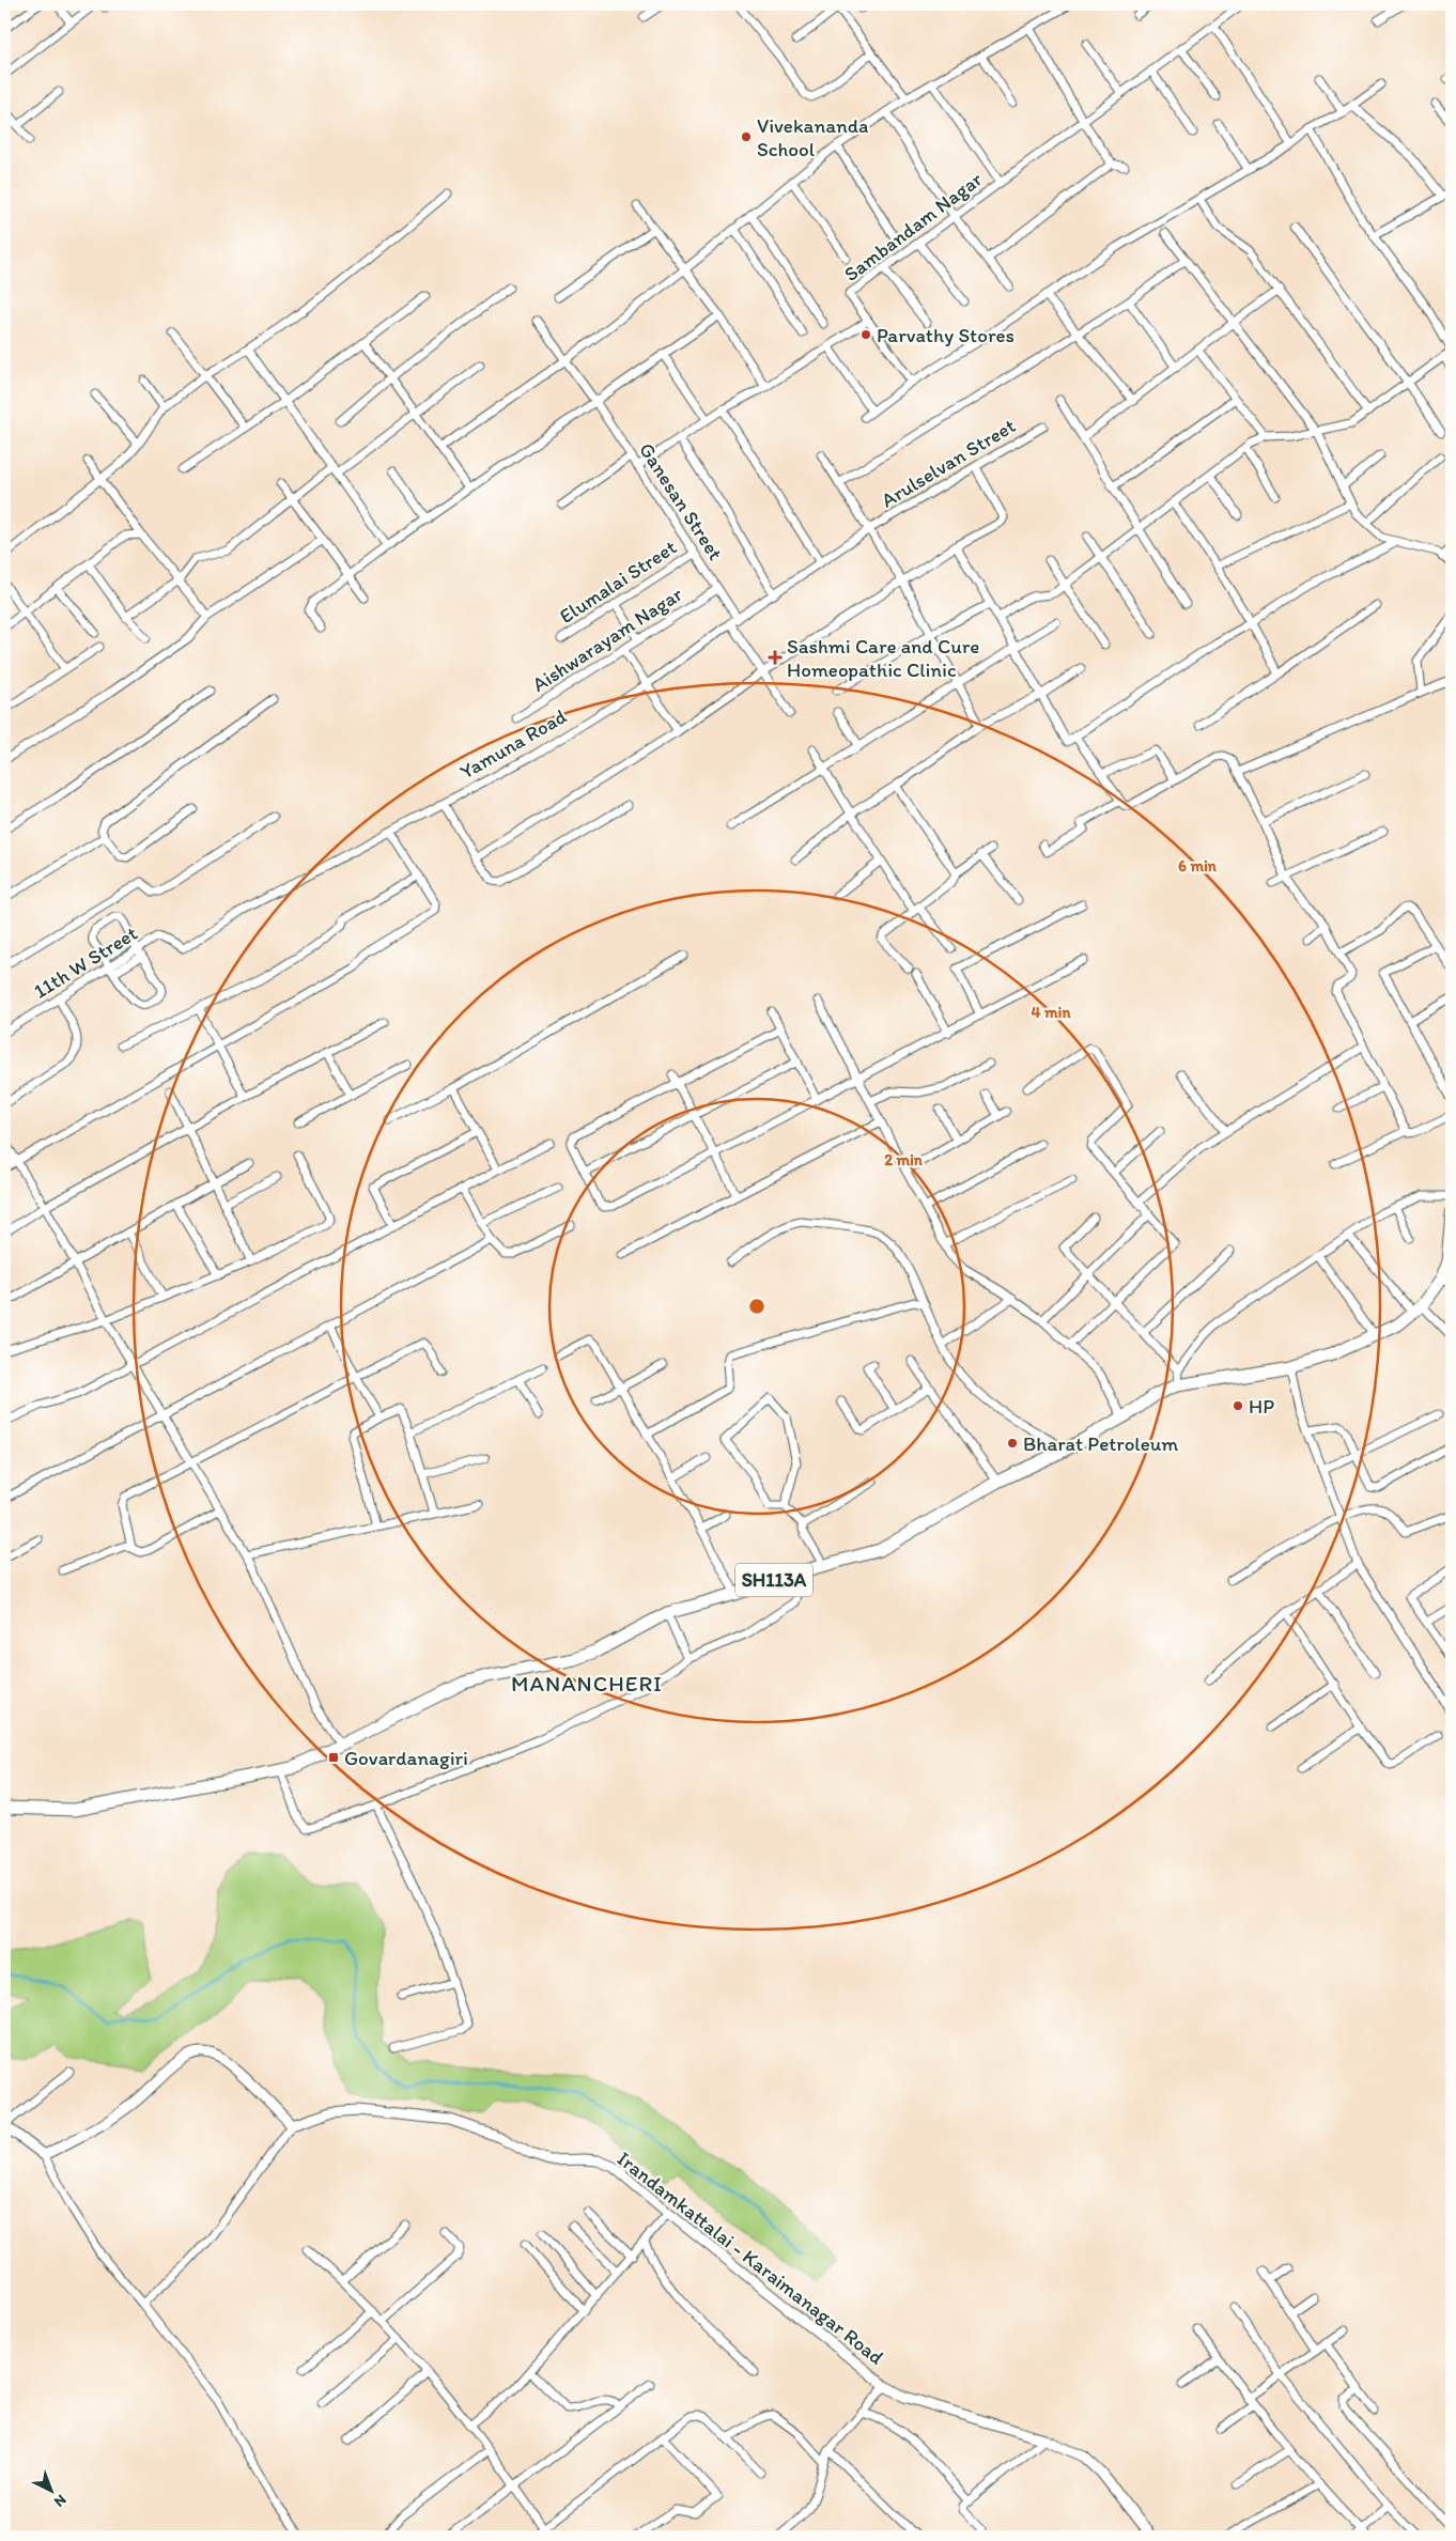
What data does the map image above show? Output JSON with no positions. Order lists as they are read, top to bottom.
{
  "streets": {
    "main road": ["SH113A"],
    "street": [
      "Sambandam Nagar",
      "Arulselvan Street",
      "Ganesan Street",
      "Elumalai Street",
      "Aishwarayam Nagar",
      "Yamuna Road",
      "11th W Street",
      "Irandamkattalai - Karaimanagar Road"
    ]
  },
  "crossings": [
    ["Arulselvan Street", "Yamuna Road"],
    ["Ganesan Street", "Elumalai Street"],
    ["Ganesan Street", "Aishwarayam Nagar"],
    ["Ganesan Street", "Yamuna Road"],
    ["Yamuna Road", "11th W Street"]
  ],
  "districts": ["MANANCHERI"],
  "places": {
    "other": [
      "Vivekananda School",
      "Parvathy Stores",
      "HP",
      "Bharat Petroleum"
    ],
    "health": ["Sashmi Care and Cure Homeopathic Clinic"],
    "transit": ["Govardanagiri"]
  },
  "north": "bottom right",
  "rings": ["6 min", "4 min", "2 min"]
}
